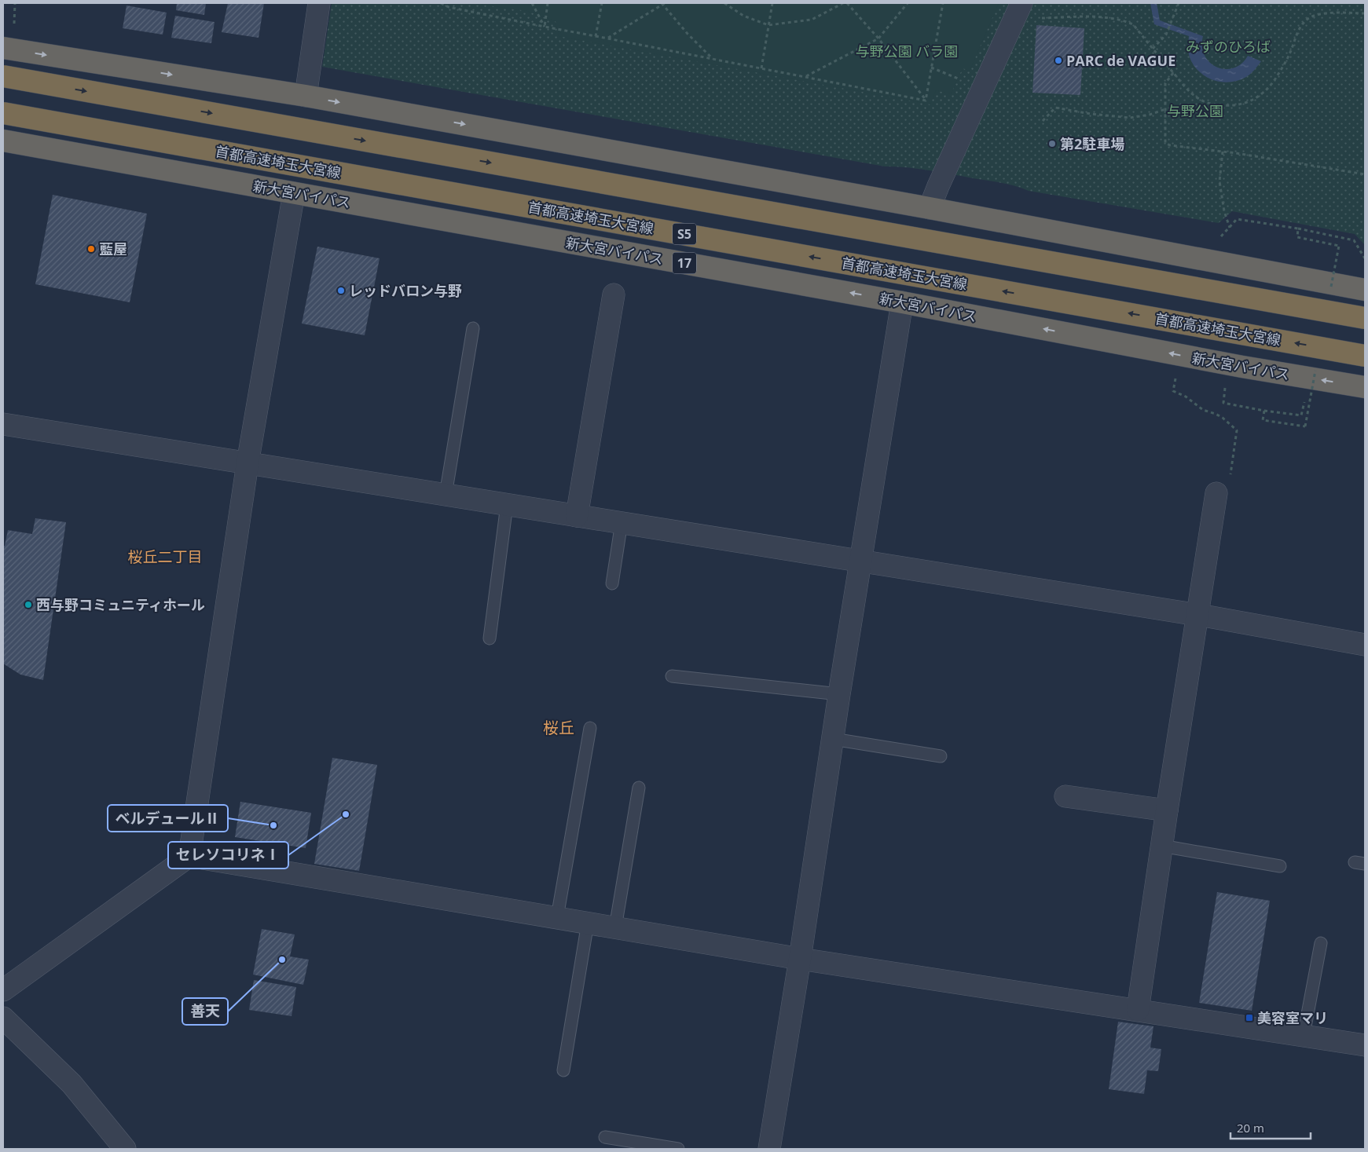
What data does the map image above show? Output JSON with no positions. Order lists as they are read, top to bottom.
{
  "streets": {
    "highway": [
      "首都高速埼玉大宮線",
      "新大宮バイパス",
      "S5",
      "17"
    ]
  },
  "districts": ["桜丘二丁目", "桜丘"],
  "parks": ["みずのひろば", "与野公園 バラ園", "与野公園"],
  "places": {
    "other": [
      "PARC de VAGUE",
      "第2駐車場",
      "藍屋",
      "レッドバロン与野",
      "西与野コミュニティホール",
      "セレソコリネⅠ",
      "ベルデュールⅡ",
      "善天"
    ],
    "transit": ["美容室マリ"]
  },
  "scale_bar": "20 m"
}
